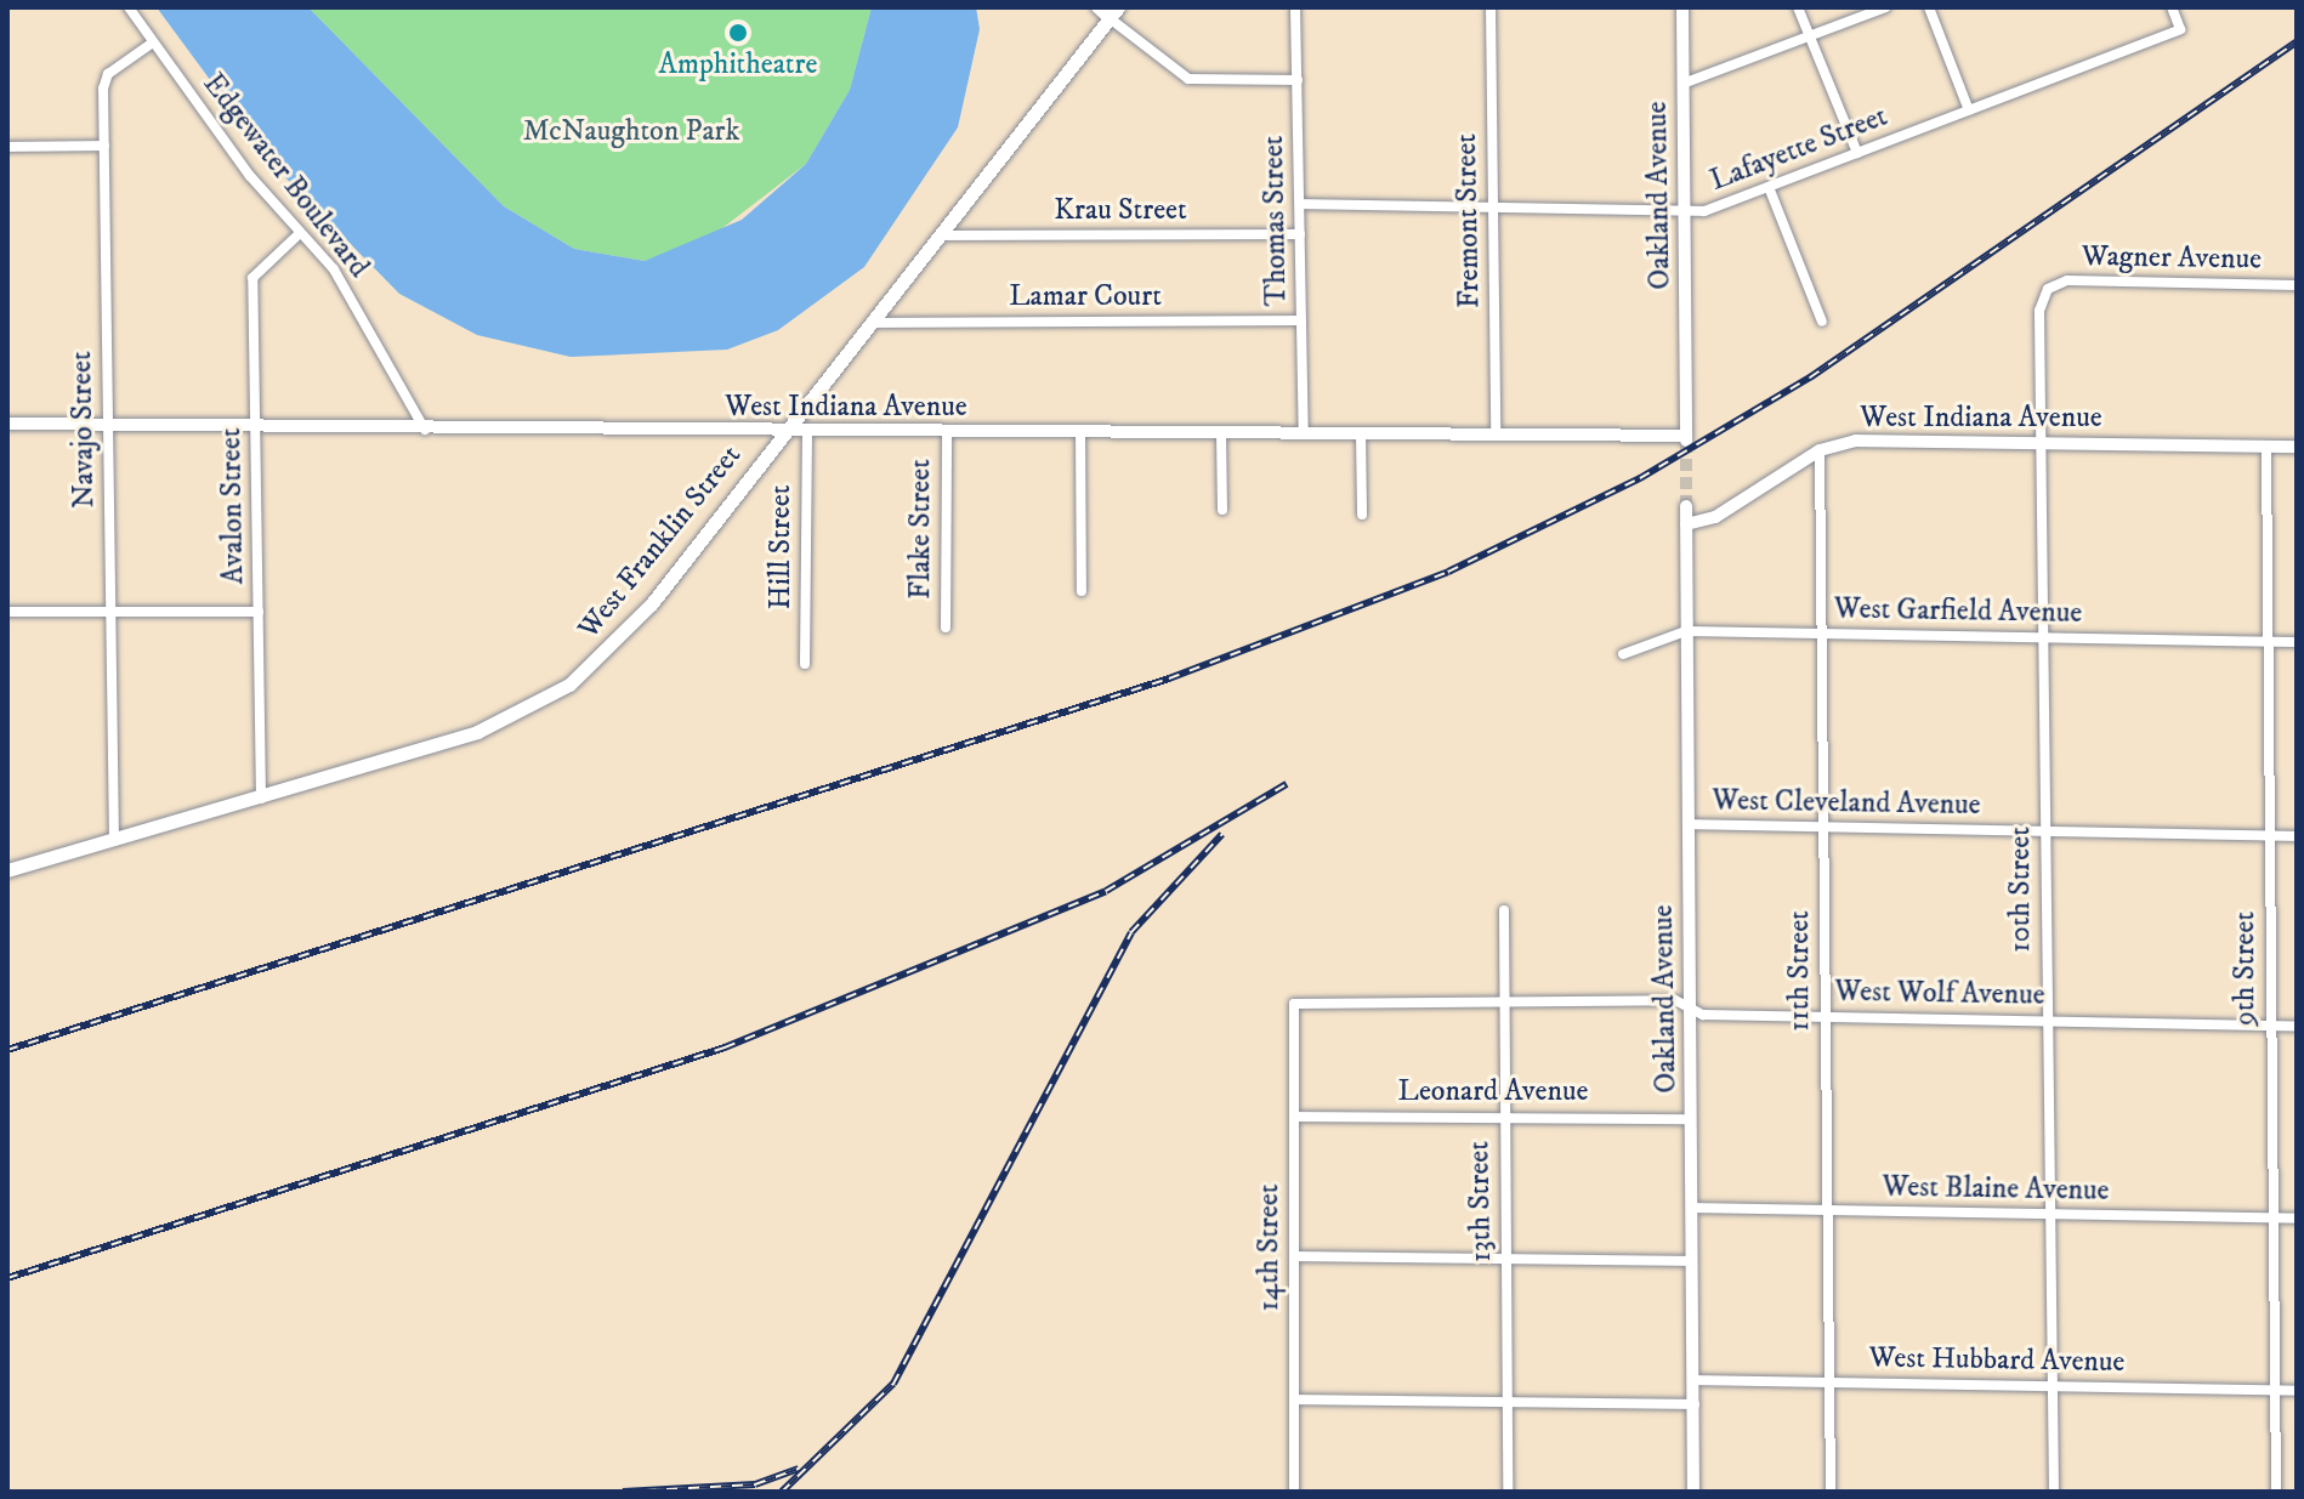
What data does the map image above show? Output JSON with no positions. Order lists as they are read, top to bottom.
{
  "streets": {
    "main road": ["West Franklin Street"],
    "street": [
      "Lafayette Street",
      "Edgewater Boulevard",
      "Oakland Avenue",
      "Krau Street",
      "Thomas Street",
      "Fremont Street",
      "Wagner Avenue",
      "Lamar Court",
      "West Indiana Avenue",
      "Navajo Street",
      "Avalon Street",
      "Flake Street",
      "Hill Street",
      "West Garfield Avenue",
      "West Cleveland Avenue",
      "10th Street",
      "9th Street",
      "11th Street",
      "West Wolf Avenue",
      "Leonard Avenue",
      "West Blaine Avenue",
      "13th Street",
      "14th Street",
      "West Hubbard Avenue"
    ]
  },
  "crossings": [
    ["Lafayette Street", "Oakland Avenue"],
    ["Lafayette Street", "Thomas Street"],
    ["Lafayette Street", "Fremont Street"],
    ["Edgewater Boulevard", "West Indiana Avenue"],
    ["Edgewater Boulevard", "Navajo Street"],
    ["Edgewater Boulevard", "Avalon Street"],
    ["Oakland Avenue", "West Indiana Avenue"],
    ["Oakland Avenue", "West Garfield Avenue"],
    ["Oakland Avenue", "West Cleveland Avenue"],
    ["Oakland Avenue", "West Wolf Avenue"],
    ["Oakland Avenue", "Leonard Avenue"],
    ["Oakland Avenue", "West Blaine Avenue"],
    ["Oakland Avenue", "West Hubbard Avenue"],
    ["Krau Street", "Thomas Street"],
    ["Krau Street", "West Franklin Street"],
    ["Thomas Street", "Lamar Court"],
    ["Thomas Street", "West Indiana Avenue"],
    ["Fremont Street", "West Indiana Avenue"],
    ["Wagner Avenue", "10th Street"],
    ["Lamar Court", "West Franklin Street"],
    ["West Indiana Avenue", "Navajo Street"],
    ["West Indiana Avenue", "Avalon Street"],
    ["West Indiana Avenue", "Flake Street"],
    ["West Indiana Avenue", "West Franklin Street"],
    ["West Indiana Avenue", "Hill Street"],
    ["West Indiana Avenue", "10th Street"],
    ["West Indiana Avenue", "9th Street"],
    ["West Indiana Avenue", "11th Street"],
    ["Navajo Street", "West Franklin Street"],
    ["Avalon Street", "West Franklin Street"],
    ["West Garfield Avenue", "10th Street"],
    ["West Garfield Avenue", "9th Street"],
    ["West Garfield Avenue", "11th Street"],
    ["West Cleveland Avenue", "10th Street"],
    ["West Cleveland Avenue", "9th Street"],
    ["West Cleveland Avenue", "11th Street"],
    ["10th Street", "West Wolf Avenue"],
    ["10th Street", "West Blaine Avenue"],
    ["10th Street", "West Hubbard Avenue"],
    ["9th Street", "West Wolf Avenue"],
    ["9th Street", "West Blaine Avenue"],
    ["9th Street", "West Hubbard Avenue"],
    ["11th Street", "West Wolf Avenue"],
    ["11th Street", "West Blaine Avenue"],
    ["11th Street", "West Hubbard Avenue"],
    ["West Wolf Avenue", "13th Street"],
    ["West Wolf Avenue", "14th Street"],
    ["Leonard Avenue", "13th Street"],
    ["Leonard Avenue", "14th Street"]
  ],
  "parks": ["McNaughton Park"],
  "places": ["Amphitheatre"]
}
